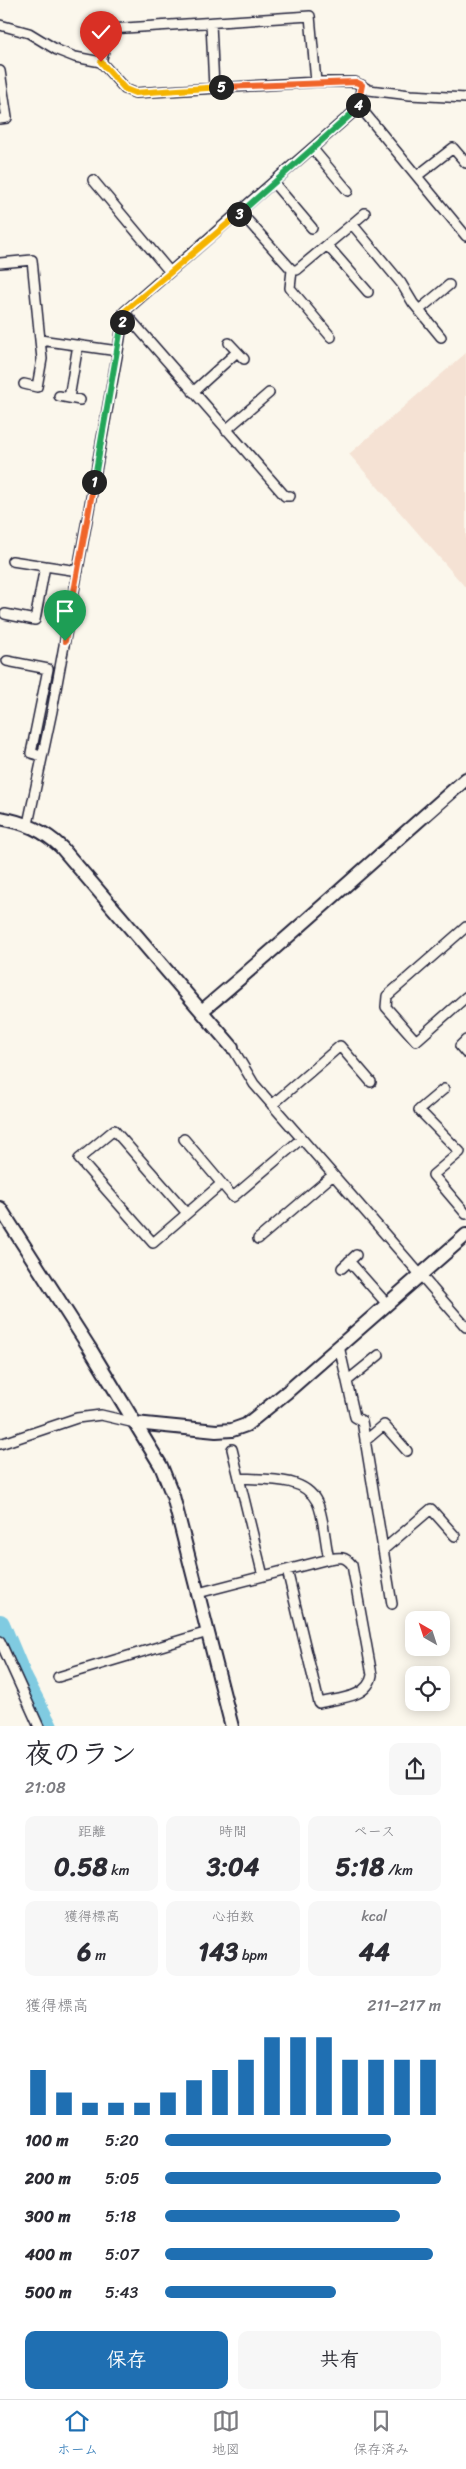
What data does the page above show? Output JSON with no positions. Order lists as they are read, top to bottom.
{
  "north": "top left",
  "page": {
    "pins": [
      "5",
      "4",
      "3",
      "2",
      "1"
    ],
    "heading": ["夜のラン", "21:08"],
    "stats": [
      ["距離", "0.58 km"],
      ["時間", "3:04"],
      ["ペース", "5:18 /km"],
      ["獲得標高", "6 m"],
      ["心拍数", "143 bpm"],
      ["kcal", "44"]
    ],
    "chart": ["獲得標高", "211–217 m"],
    "list": [
      {
        "name": "100 m",
        "note": "5:20"
      },
      {
        "name": "200 m",
        "note": "5:05"
      },
      {
        "name": "300 m",
        "note": "5:18"
      },
      {
        "name": "400 m",
        "note": "5:07"
      },
      {
        "name": "500 m",
        "note": "5:43"
      }
    ],
    "buttons": ["保存", "共有"],
    "tabs": ["ホーム", "地図", "保存済み"]
  }
}
